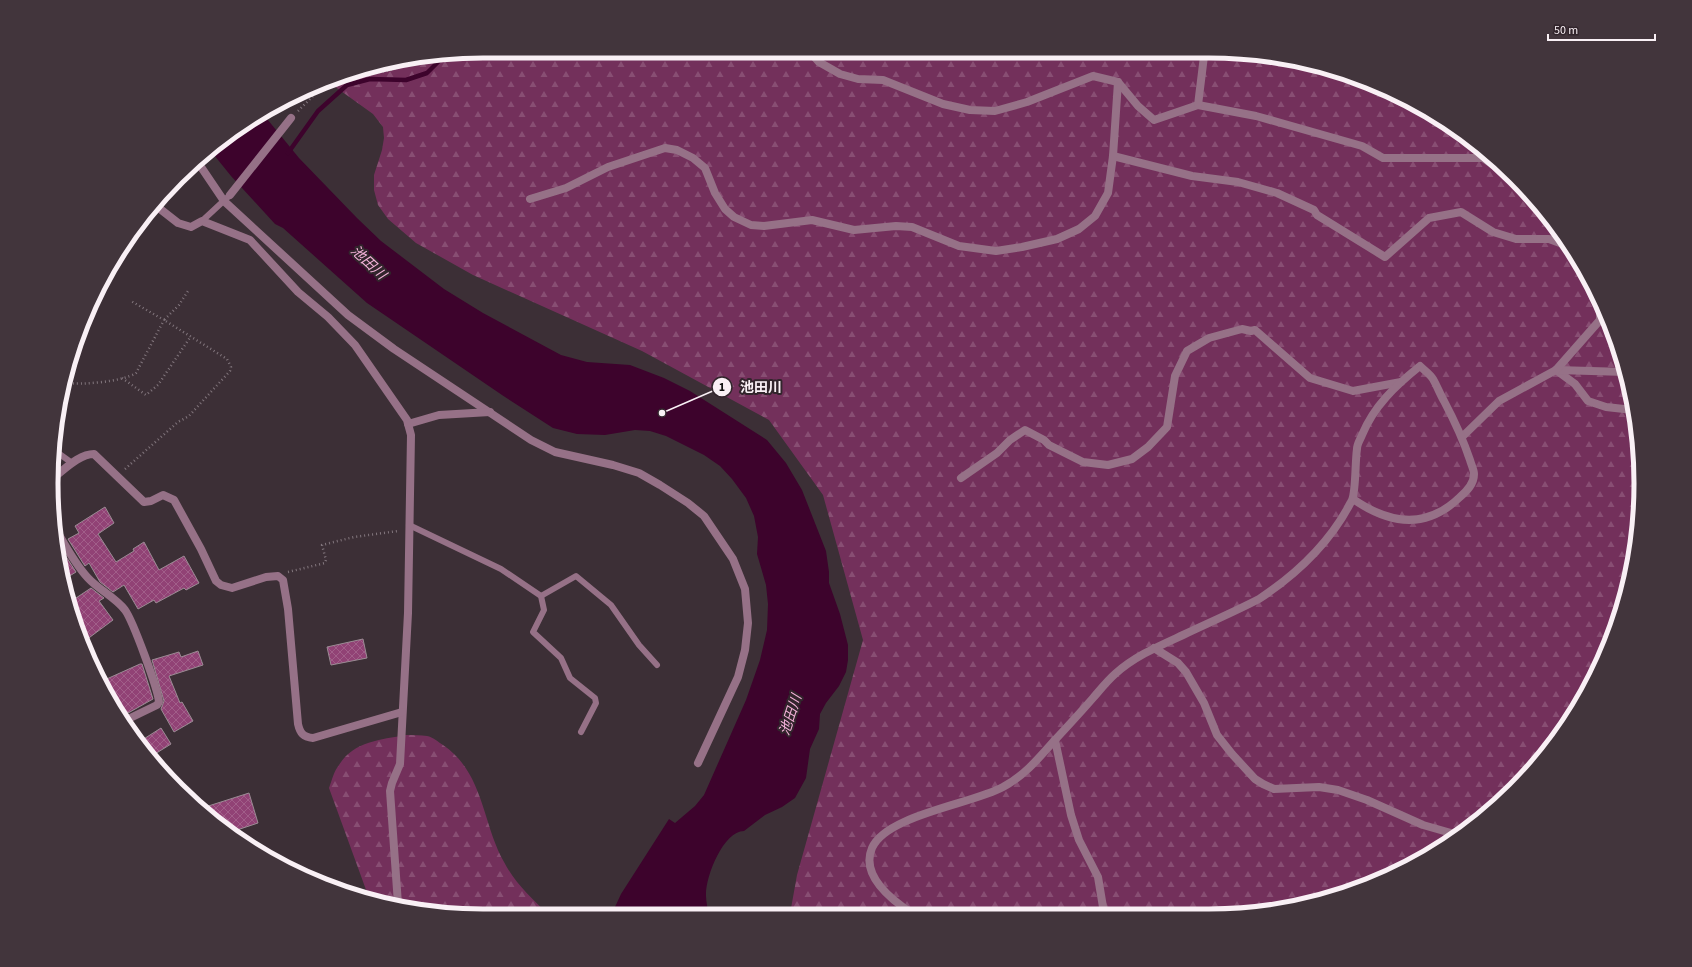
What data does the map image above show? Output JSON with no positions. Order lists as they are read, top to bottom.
{
  "water": ["池田川"],
  "places": ["池田川"],
  "scale_bar": "50 m"
}
